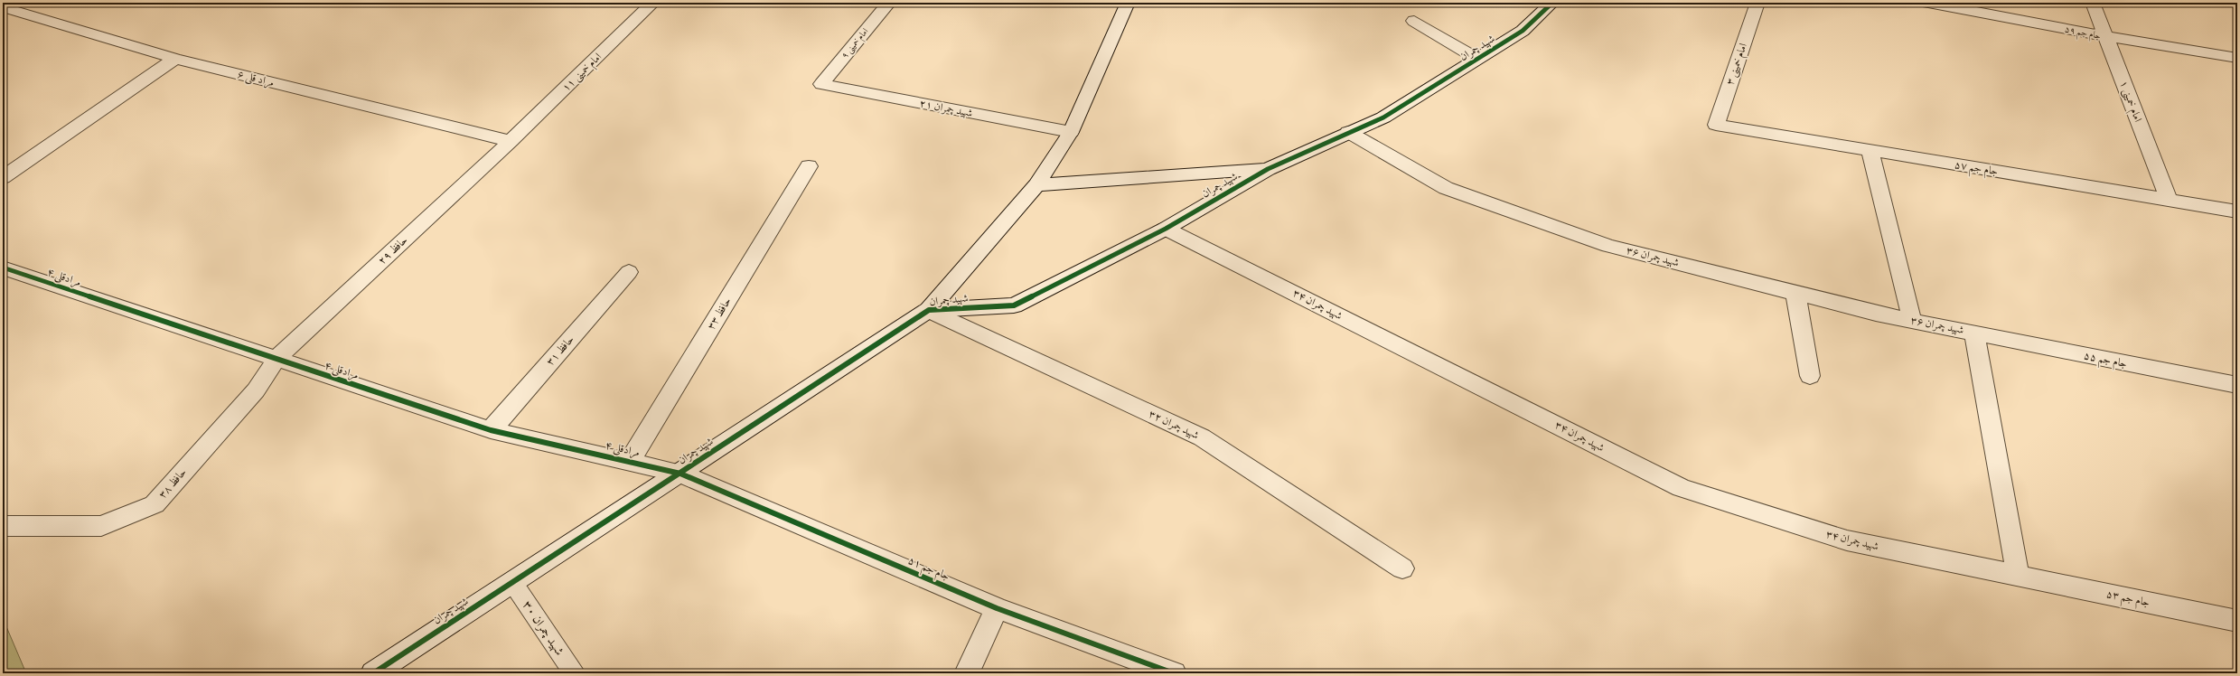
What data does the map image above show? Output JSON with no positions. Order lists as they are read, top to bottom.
{
  "streets": {
    "street": [
      "جام جم ۵۹",
      "امام خمینی ۹",
      "شهید چمران",
      "امام خمینی ۳",
      "امام خمینی ۱۱",
      "مراد قلی ۶",
      "امام خمینی ۱",
      "شهید چمران ۲۱",
      "جام جم ۵۷",
      "حافظ ۲۹",
      "شهید چمران ۳۶",
      "مرادقلی ۴",
      "شهید چمران ۳۴",
      "حافظ ۳۳",
      "حافظ ۳۱",
      "جام جم ۵۵",
      "شهید چمران ۳۲",
      "حافظ ۳۸",
      "جام جم ۵۱",
      "جام جم ۵۳"
    ],
    "lane": ["شهید چمران ۳۰"]
  },
  "crossings": [
    ["جام جم ۵۹", "امام خمینی ۱"],
    ["امام خمینی ۹", "شهید چمران ۲۱"],
    ["شهید چمران", "شهید چمران ۲۱"],
    ["شهید چمران", "شهید چمران ۳۶"],
    ["شهید چمران", "مرادقلی ۴"],
    ["شهید چمران", "شهید چمران ۳۴"],
    ["شهید چمران", "شهید چمران ۳۲"],
    ["شهید چمران", "جام جم ۵۱"],
    ["شهید چمران", "شهید چمران ۳۰"],
    ["امام خمینی ۳", "جام جم ۵۷"],
    ["امام خمینی ۱۱", "مراد قلی ۶"],
    ["امام خمینی ۱۱", "حافظ ۲۹"],
    ["مراد قلی ۶", "حافظ ۲۹"],
    ["امام خمینی ۱", "جام جم ۵۷"],
    ["حافظ ۲۹", "مرادقلی ۴"],
    ["حافظ ۲۹", "حافظ ۳۸"],
    ["شهید چمران ۳۶", "جام جم ۵۵"],
    ["مرادقلی ۴", "حافظ ۳۳"],
    ["مرادقلی ۴", "حافظ ۳۱"],
    ["مرادقلی ۴", "حافظ ۳۸"],
    ["مرادقلی ۴", "جام جم ۵۱"],
    ["شهید چمران ۳۴", "جام جم ۵۳"]
  ]
}
